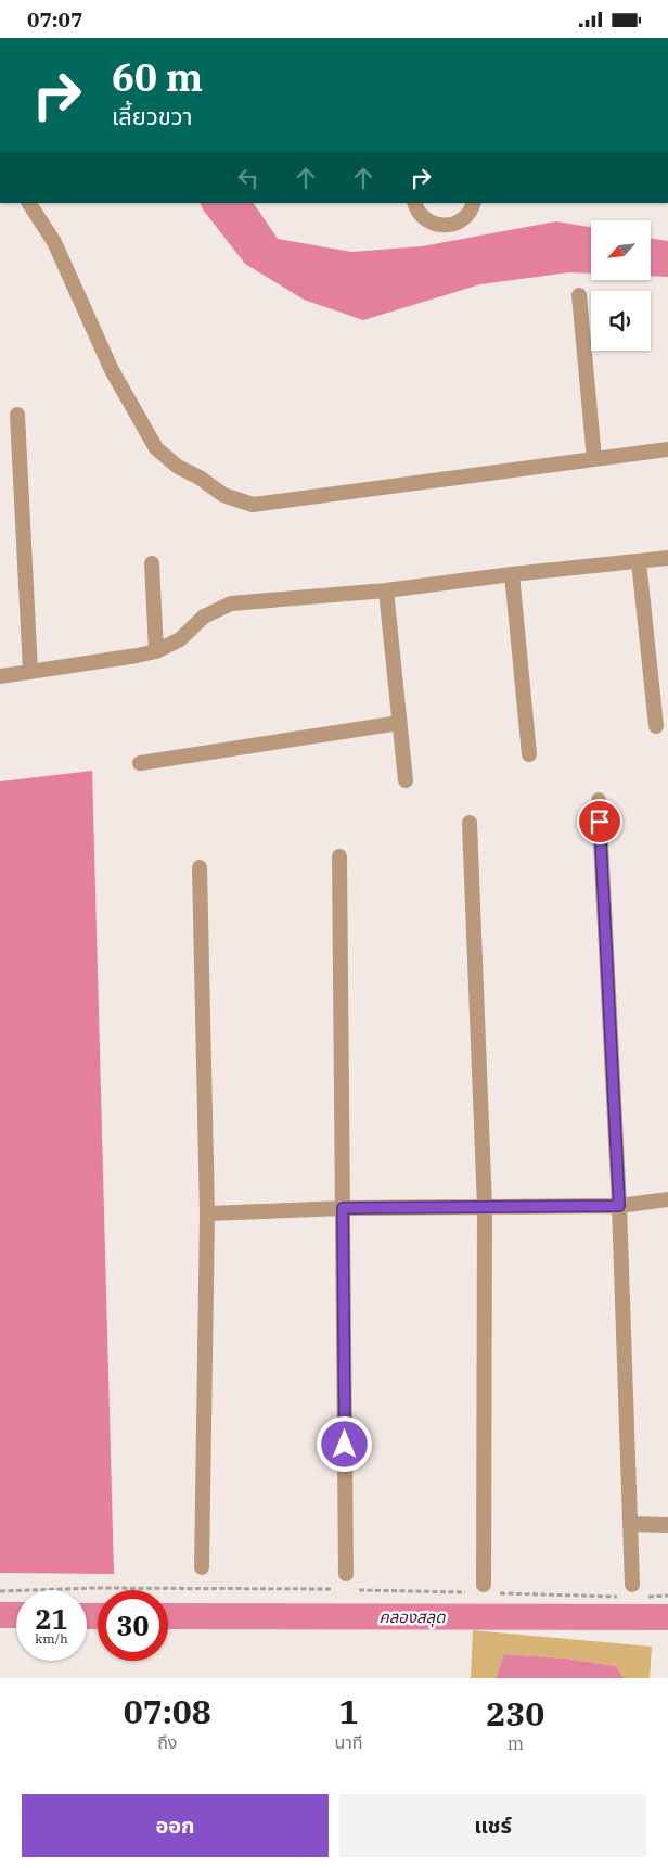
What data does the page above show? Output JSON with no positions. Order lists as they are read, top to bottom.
{
  "water": ["คลองสลุด"],
  "north": "bottom left",
  "page": {
    "status": "07:07",
    "turn": ["60 m", "เลี้ยวขวา"],
    "speed": "21 km/h",
    "limit": "30",
    "eta": [
      "07:08",
      "ถึง",
      "1",
      "นาที",
      "230",
      "m"
    ],
    "buttons": ["ออก", "แชร์"]
  }
}
